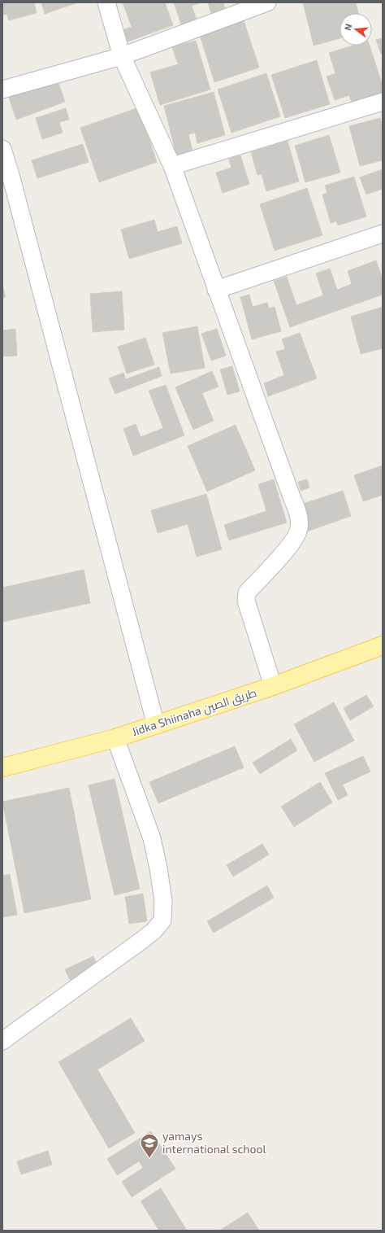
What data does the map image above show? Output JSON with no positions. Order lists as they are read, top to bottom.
{
  "streets": {
    "main road": ["Jidka Shiinaha طريق الصين"]
  },
  "places": {
    "school or university": ["yamays international school"]
  },
  "north": "left"
}
